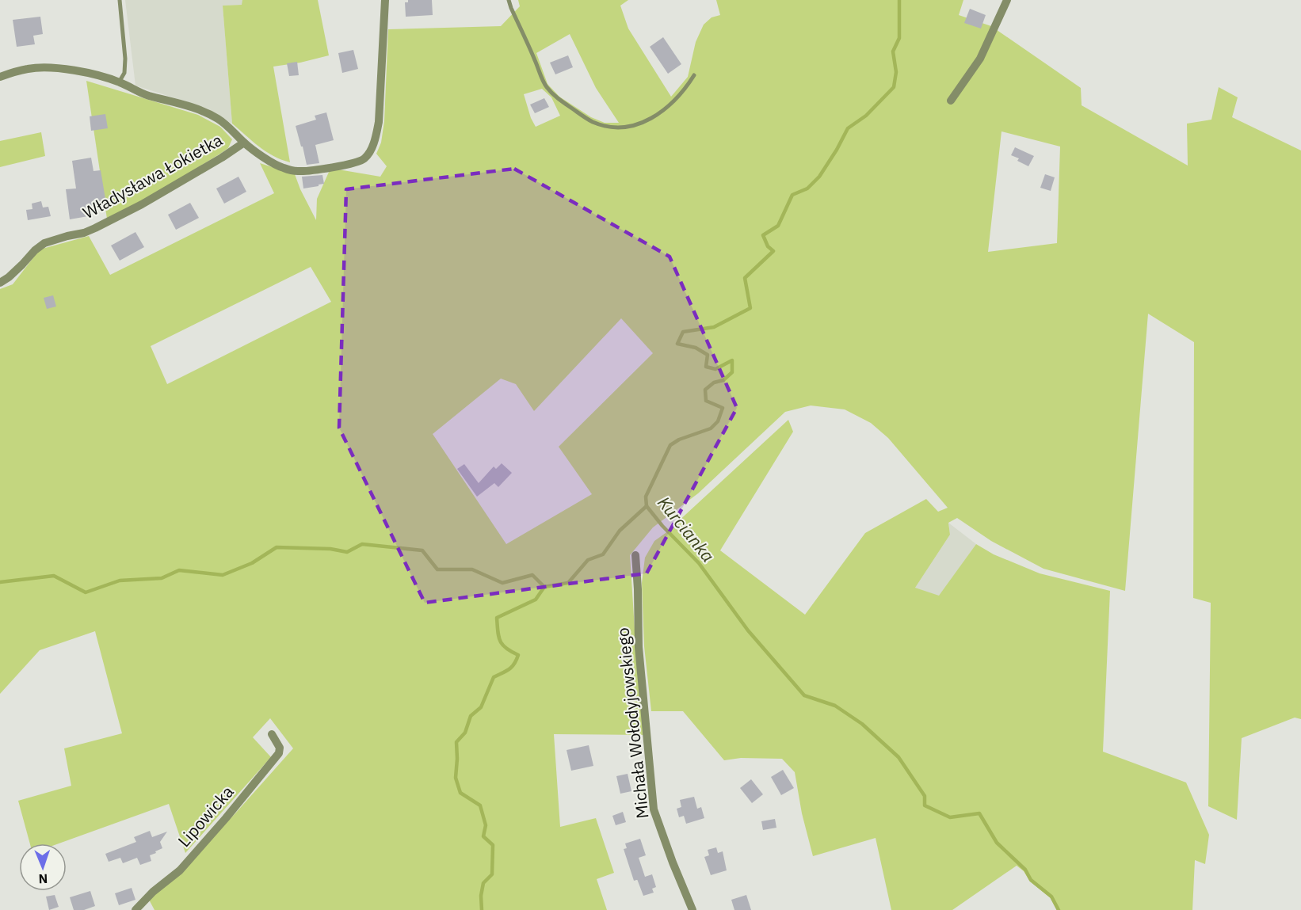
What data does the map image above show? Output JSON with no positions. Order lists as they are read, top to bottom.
{
  "streets": {
    "street": ["Władysława Łokietka", "Michała Wołodyjowskiego", "Lipowicka"]
  },
  "water": ["Kurcianka"],
  "north": "bottom"
}
